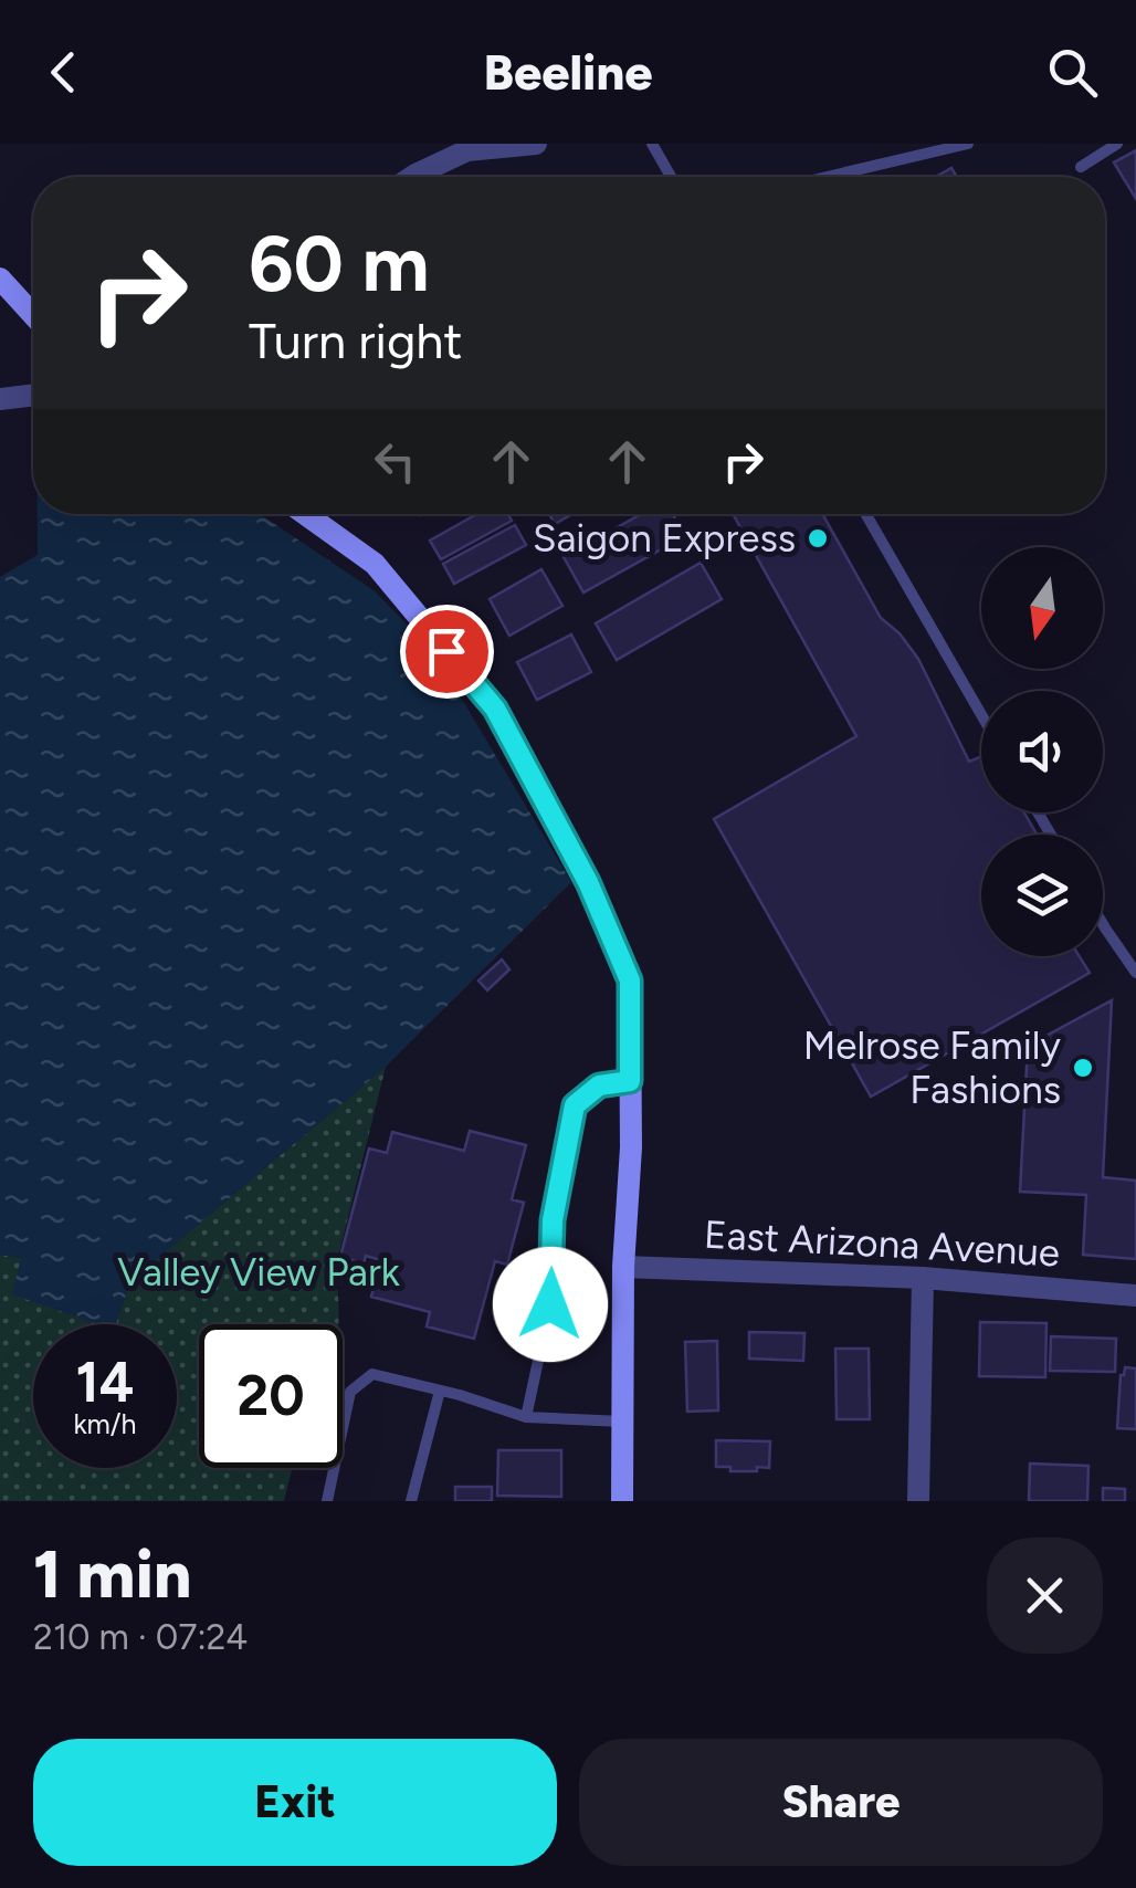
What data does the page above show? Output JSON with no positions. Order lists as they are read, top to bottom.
{
  "streets": {
    "street": ["East Arizona Avenue"]
  },
  "parks": ["Valley View Park"],
  "places": ["Saigon Express", "Melrose Family Fashions"],
  "north": "bottom",
  "page": {
    "header": "Beeline",
    "turn": ["60 m", "Turn right"],
    "speed": "14 km/h",
    "limit": "20",
    "heading": ["1 min", "210 m · 07:24"],
    "buttons": ["Exit", "Share"]
  }
}
